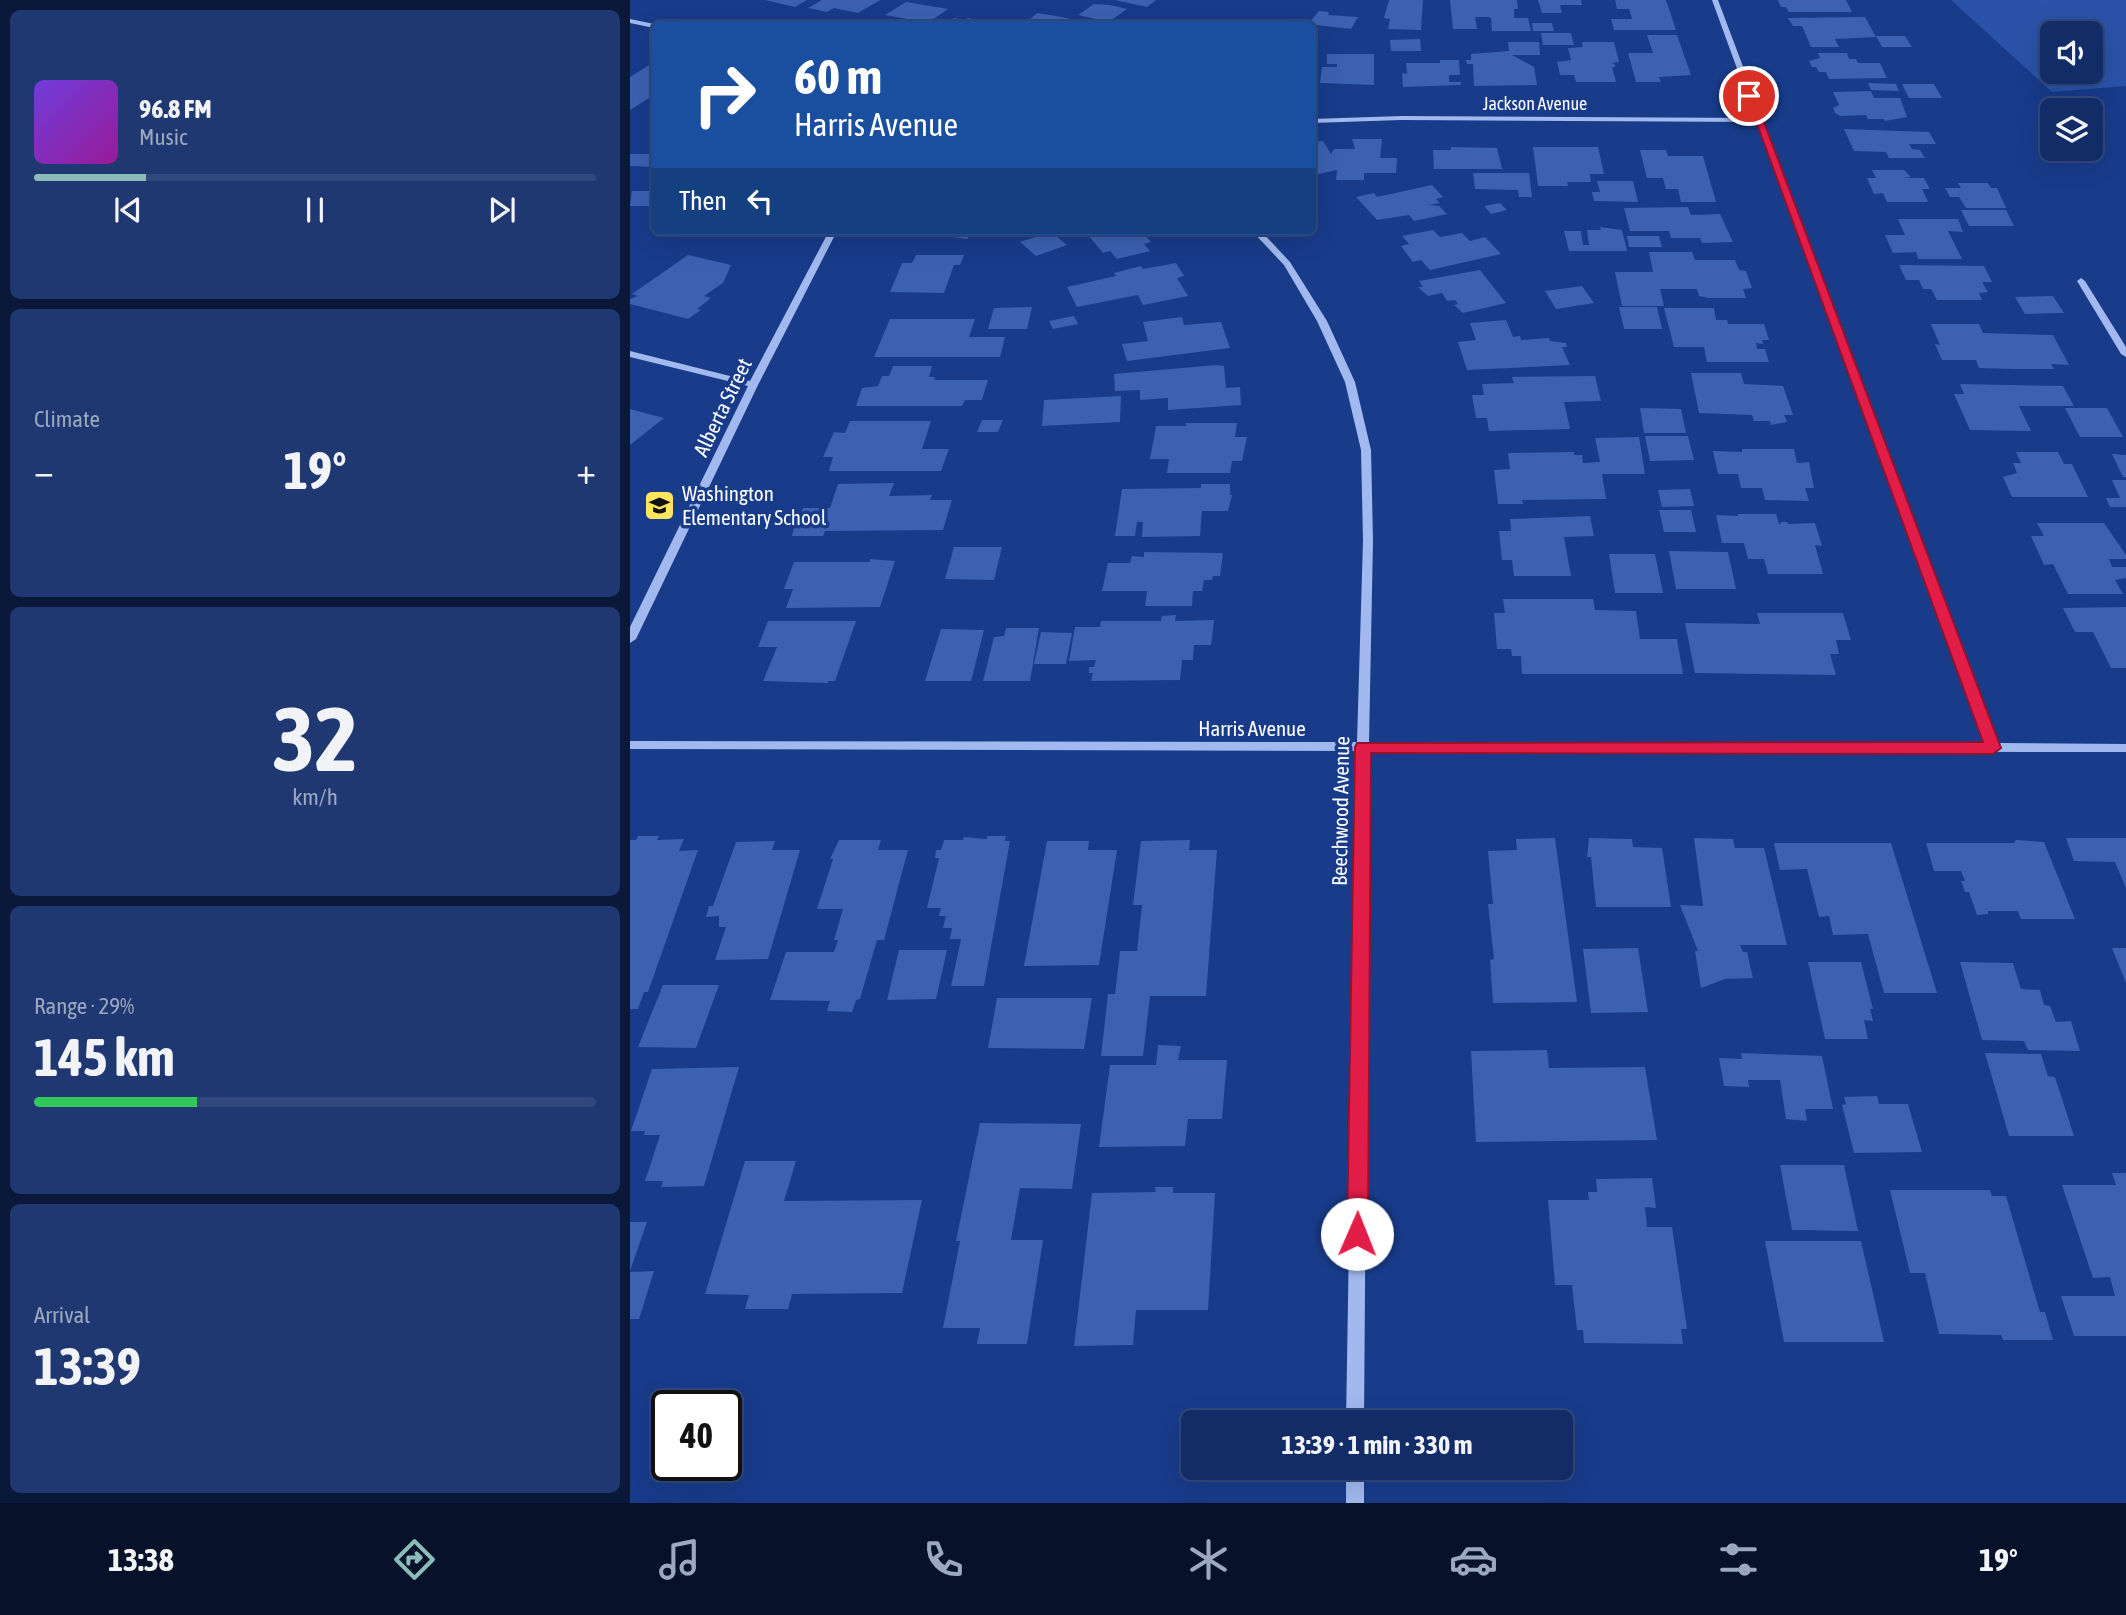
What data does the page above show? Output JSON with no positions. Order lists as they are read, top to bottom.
{
  "streets": {
    "street": [
      "Jackson Avenue",
      "Alberta Street",
      "Harris Avenue",
      "Beechwood Avenue"
    ]
  },
  "crossings": [
    ["Harris Avenue", "Beechwood Avenue"]
  ],
  "places": {
    "school or university": ["Washington Elementary School"]
  },
  "page": {
    "turn": ["60 m", "Harris Avenue"],
    "song": ["96.8 FM", "Music"],
    "then": "Then",
    "tile": [
      "Climate",
      ["32", "km/h"],
      ["Range · 29%", "145 km"],
      ["Arrival", "13:39"]
    ],
    "heat": ["−", "19°", "+"],
    "limit": "40",
    "trip": "13:39 · 1 min · 330 m",
    "tabs": ["13:38", "19°"]
  }
}
